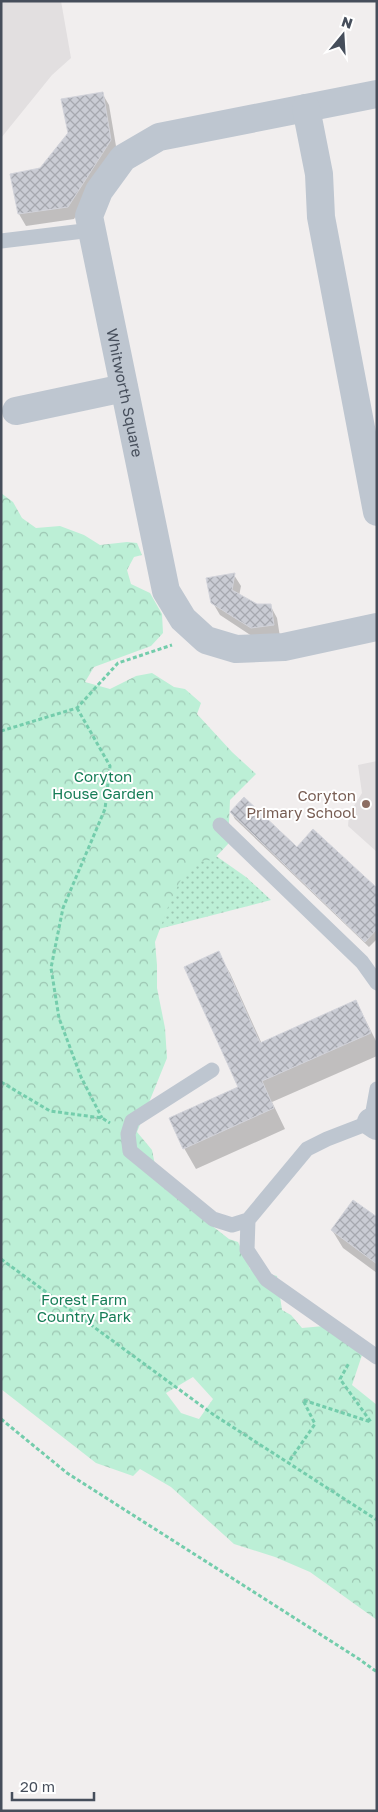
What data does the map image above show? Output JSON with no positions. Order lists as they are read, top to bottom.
{
  "streets": {
    "street": ["Whitworth Square"]
  },
  "parks": ["Coryton House Garden", "Forest Farm Country Park"],
  "places": ["Coryton Primary School"],
  "scale_bar": "20 m",
  "north": "top"
}
